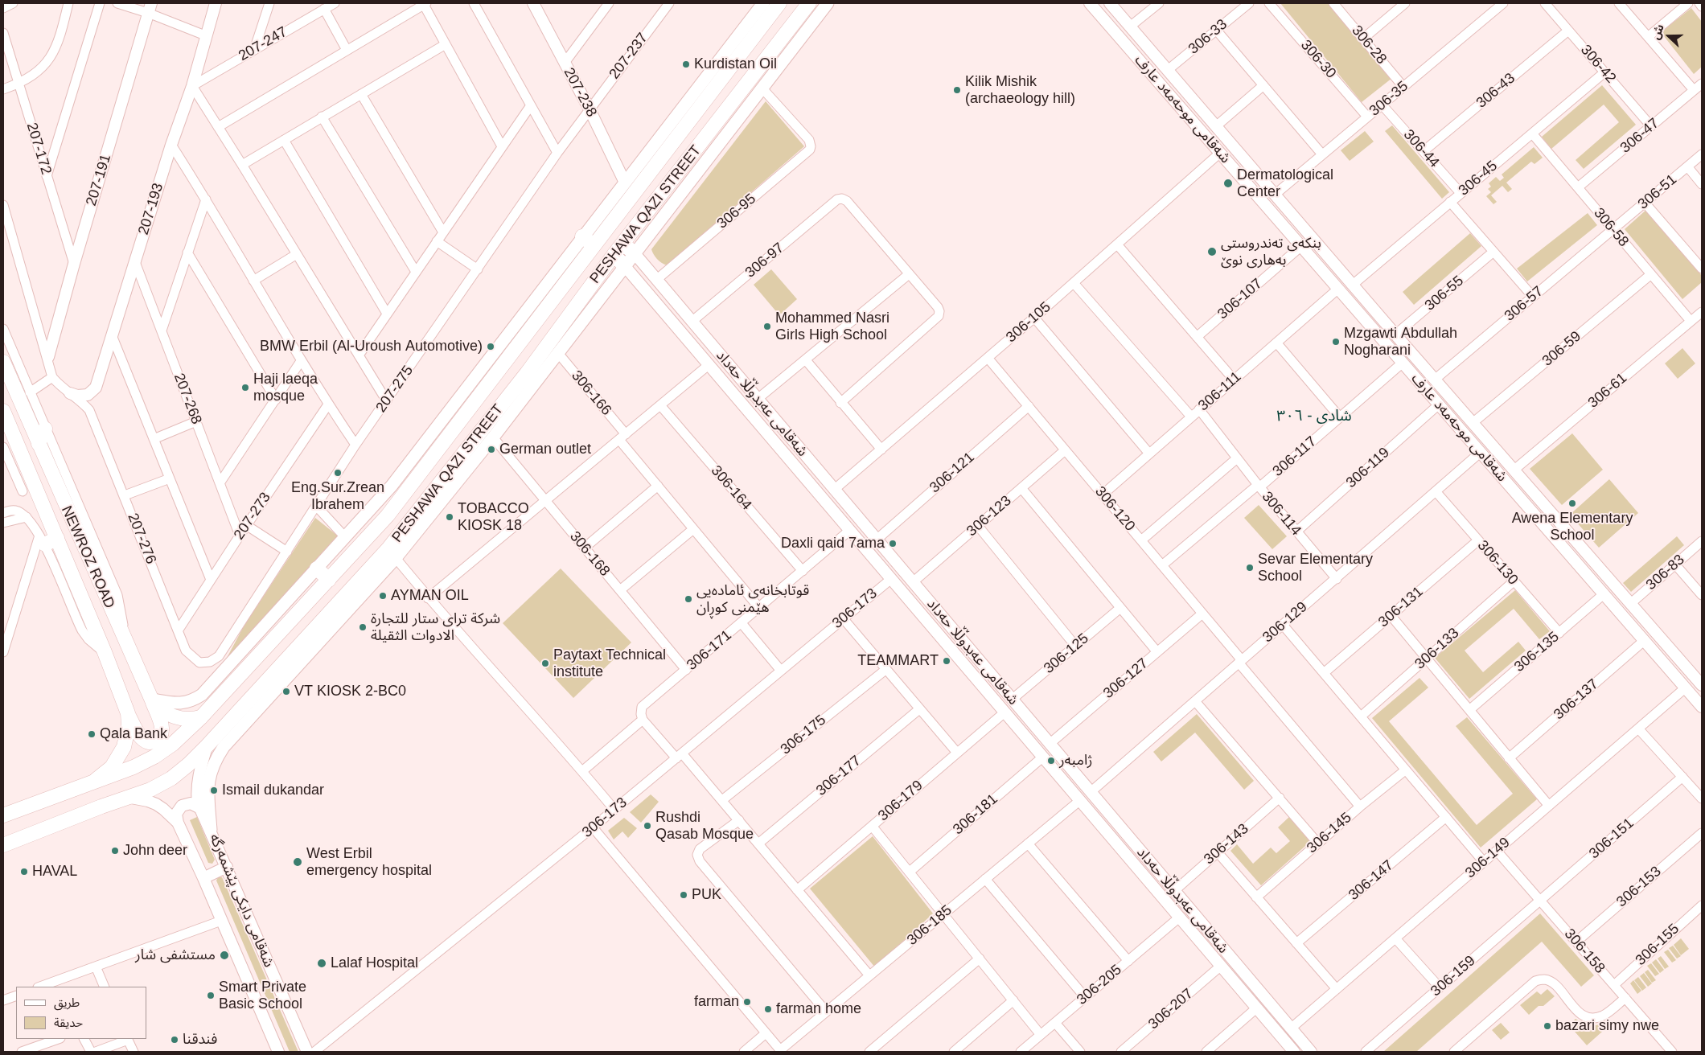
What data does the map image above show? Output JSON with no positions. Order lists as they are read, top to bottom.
{
  "streets": {
    "main road": ["PESHAWA QAZI STREET", "NEWROZ ROAD"],
    "street": [
      "306-33",
      "207-247",
      "306-28",
      "207-237",
      "306-30",
      "306-42",
      "306-43",
      "207-238",
      "306-35",
      "شەقامی موحەمەد عارف",
      "306-47",
      "207-172",
      "306-44",
      "306-45",
      "207-191",
      "306-51",
      "207-193",
      "306-95",
      "306-58",
      "306-97",
      "306-55",
      "306-107",
      "306-57",
      "306-105",
      "306-59",
      "207-275",
      "306-61",
      "306-111",
      "306-166",
      "207-268",
      "شەقامی عەبدوڵڵا حەداد",
      "306-117",
      "306-119",
      "306-121",
      "306-164",
      "306-120",
      "306-114",
      "207-273",
      "306-123",
      "207-276",
      "306-168",
      "306-130",
      "306-83",
      "306-131",
      "306-173",
      "306-129",
      "306-133",
      "306-171",
      "306-135",
      "306-125",
      "306-127",
      "306-137",
      "306-175",
      "306-177",
      "306-179",
      "306-181",
      "306-145",
      "306-151",
      "306-143",
      "306-149",
      "306-147",
      "306-153",
      "شەقامی دایکی پێشمەرگە",
      "306-185",
      "306-155",
      "306-158",
      "306-159",
      "306-205",
      "306-207"
    ]
  },
  "crossings": [
    ["306-33", "شەقامی موحەمەد عارف"],
    ["207-247", "207-193"],
    ["306-28", "306-35"],
    ["207-237", "207-238"],
    ["207-237", "207-275"],
    ["306-30", "306-35"],
    ["306-42", "306-43"],
    ["306-42", "306-47"],
    ["306-42", "306-45"],
    ["306-43", "306-44"],
    ["207-238", "207-275"],
    ["306-35", "شەقامی موحەمەد عارف"],
    ["306-35", "306-44"],
    ["شەقامی موحەمەد عارف", "306-45"],
    ["شەقامی موحەمەد عارف", "306-55"],
    ["شەقامی موحەمەد عارف", "306-107"],
    ["شەقامی موحەمەد عارف", "306-57"],
    ["شەقامی موحەمەد عارف", "306-105"],
    ["شەقامی موحەمەد عارف", "306-59"],
    ["شەقامی موحەمەد عارف", "306-61"],
    ["شەقامی موحەمەد عارف", "306-111"],
    ["شەقامی موحەمەد عارف", "306-117"],
    ["شەقامی موحەمەد عارف", "306-119"],
    ["شەقامی موحەمەد عارف", "306-83"],
    ["شەقامی موحەمەد عارف", "306-129"],
    ["شەقامی موحەمەد عارف", "306-135"],
    ["شەقامی موحەمەد عارف", "306-137"],
    ["شەقامی موحەمەد عارف", "306-149"],
    ["306-47", "306-58"],
    ["207-172", "207-191"],
    ["306-44", "306-45"],
    ["306-45", "306-58"],
    ["306-51", "306-58"],
    ["306-51", "306-57"],
    ["207-193", "207-268"],
    ["207-193", "207-276"],
    ["306-95", "شەقامی عەبدوڵڵا حەداد"],
    ["PESHAWA QAZI STREET", "شەقامی عەبدوڵڵا حەداد"],
    ["PESHAWA QAZI STREET", "306-168"],
    ["PESHAWA QAZI STREET", "NEWROZ ROAD"],
    ["PESHAWA QAZI STREET", "شەقامی دایکی پێشمەرگە"],
    ["306-58", "306-57"],
    ["306-58", "306-59"],
    ["306-58", "306-61"],
    ["306-97", "شەقامی عەبدوڵڵا حەداد"],
    ["306-105", "شەقامی عەبدوڵڵا حەداد"],
    ["306-105", "306-120"],
    ["207-275", "207-276"],
    ["306-111", "306-120"],
    ["306-111", "306-114"],
    ["306-166", "306-171"],
    ["207-268", "207-273"],
    ["شەقامی عەبدوڵڵا حەداد", "306-121"],
    ["شەقامی عەبدوڵڵا حەداد", "306-123"],
    ["شەقامی عەبدوڵڵا حەداد", "306-173"],
    ["شەقامی عەبدوڵڵا حەداد", "306-129"],
    ["شەقامی عەبدوڵڵا حەداد", "306-171"],
    ["شەقامی عەبدوڵڵا حەداد", "306-125"],
    ["شەقامی عەبدوڵڵا حەداد", "306-127"],
    ["شەقامی عەبدوڵڵا حەداد", "306-179"],
    ["شەقامی عەبدوڵڵا حەداد", "306-181"],
    ["شەقامی عەبدوڵڵا حەداد", "306-143"],
    ["شەقامی عەبدوڵڵا حەداد", "306-149"],
    ["شەقامی عەبدوڵڵا حەداد", "306-185"],
    ["شەقامی عەبدوڵڵا حەداد", "306-205"],
    ["شەقامی عەبدوڵڵا حەداد", "306-207"],
    ["306-117", "306-120"],
    ["306-117", "306-114"],
    ["306-119", "306-114"],
    ["306-121", "306-120"],
    ["306-164", "306-171"],
    ["306-120", "306-123"],
    ["306-120", "306-129"],
    ["306-120", "306-127"],
    ["306-120", "306-145"],
    ["306-114", "306-129"],
    ["207-273", "207-276"],
    ["306-168", "306-171"],
    ["306-130", "306-131"],
    ["306-130", "306-129"],
    ["306-130", "306-133"],
    ["306-130", "306-135"],
    ["306-151", "306-158"],
    ["306-151", "306-159"],
    ["306-149", "306-158"],
    ["306-153", "306-158"],
    ["306-155", "306-158"],
    ["306-158", "306-159"]
  ],
  "districts": ["شادی - ٣٠٦"],
  "places": [
    "Kurdistan Oil",
    "Kilik Mishik (archaeology hill)",
    "Dermatological Center",
    "بنکەی تەندروستی بەهاری نوێ",
    "Mohammed Nasri Girls High School",
    "Mzgawti Abdullah Nogharani",
    "BMW Erbil (Al-Uroush Automotive)",
    "Haji laeqa mosque",
    "German outlet",
    "Eng.Sur.Zrean Ibrahem",
    "Awena Elementary School",
    "TOBACCO KIOSK 18",
    "Daxli qaid 7ama",
    "Sevar Elementary School",
    "AYMAN OIL",
    "قوتابخانەی ئامادەیی هێمنی کوڕان",
    "شركة ترای ستار للتجارة الادوات الثقيلة",
    "TEAMMART",
    "Paytaxt Technical institute",
    "VT KIOSK 2-BC0",
    "Qala Bank",
    "ژامبەر",
    "Ismail dukandar",
    "Rushdi Qasab Mosque",
    "John deer",
    "West Erbil emergency hospital",
    "HAVAL",
    "PUK",
    "مستشفى شار",
    "Lalaf Hospital",
    "Smart Private Basic School",
    "farman",
    "farman home",
    "bazari simy nwe",
    "فندقنا"
  ],
  "legend": ["طريق", "حديقة"],
  "north": "left"
}
